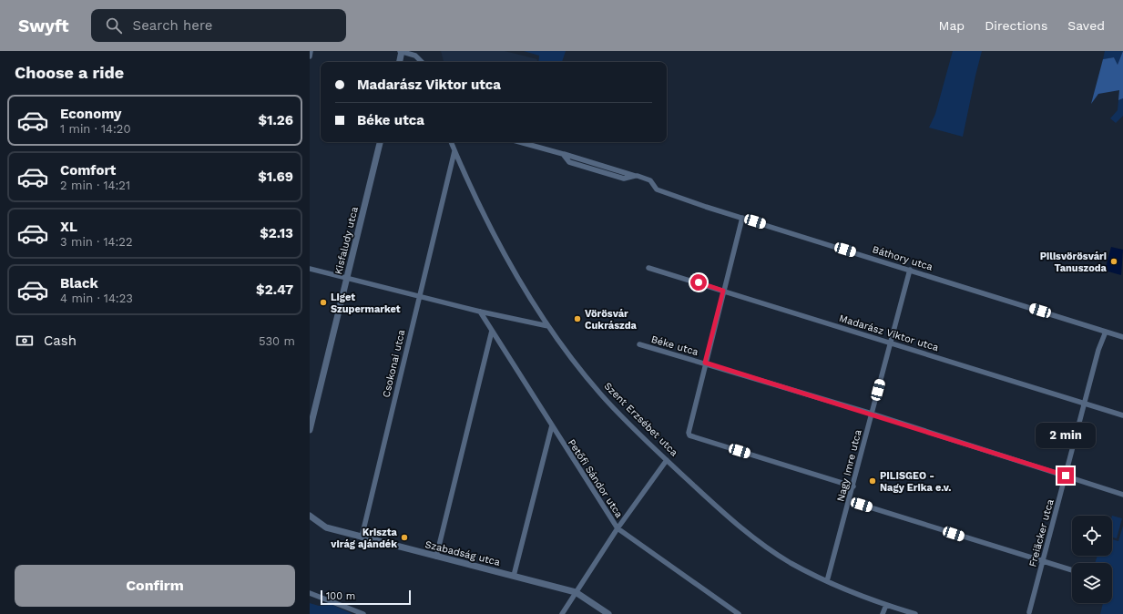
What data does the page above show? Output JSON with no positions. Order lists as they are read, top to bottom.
{
  "streets": {
    "street": [
      "Kisfaludy utca",
      "Báthory utca",
      "Madarász Viktor utca",
      "Béke utca",
      "Csokonai utca",
      "Szent Erzsébet utca",
      "Nagy Imre utca",
      "Petőfi Sándor utca",
      "Freiäcker utca",
      "Szabadság utca"
    ]
  },
  "crossings": [
    ["Báthory utca", "Nagy Imre utca"],
    ["Báthory utca", "Freiäcker utca"],
    ["Madarász Viktor utca", "Nagy Imre utca"],
    ["Madarász Viktor utca", "Freiäcker utca"],
    ["Béke utca", "Nagy Imre utca"],
    ["Béke utca", "Freiäcker utca"],
    ["Csokonai utca", "Szent Erzsébet utca"],
    ["Csokonai utca", "Szabadság utca"],
    ["Szent Erzsébet utca", "Nagy Imre utca"]
  ],
  "places": [
    "Pilisvörösvári Tanuszoda",
    "Liget Szupermarket",
    "Vörösvár Cukrászda",
    "PILISGEO - Nagy Erika e.v.",
    "Kriszta virág ajándék"
  ],
  "scale_bar": "100 m",
  "page": {
    "header": "Swyft",
    "search": "Search here",
    "nav": ["Map", "Directions", "Saved"],
    "heading": "Choose a ride",
    "banner": ["Madarász Viktor utca", "Béke utca"],
    "list": [
      {
        "name": "Economy",
        "note": "1 min · 14:20",
        "value": "$1.26"
      },
      {
        "name": "Comfort",
        "note": "2 min · 14:21",
        "value": "$1.69"
      },
      {
        "name": "XL",
        "note": "3 min · 14:22",
        "value": "$2.13"
      },
      {
        "name": "Black",
        "note": "4 min · 14:23",
        "value": "$2.47"
      }
    ],
    "pay": ["Cash", "530 m"],
    "bubble": "2 min",
    "buttons": "Confirm",
    "scale": "100 m"
  }
}
